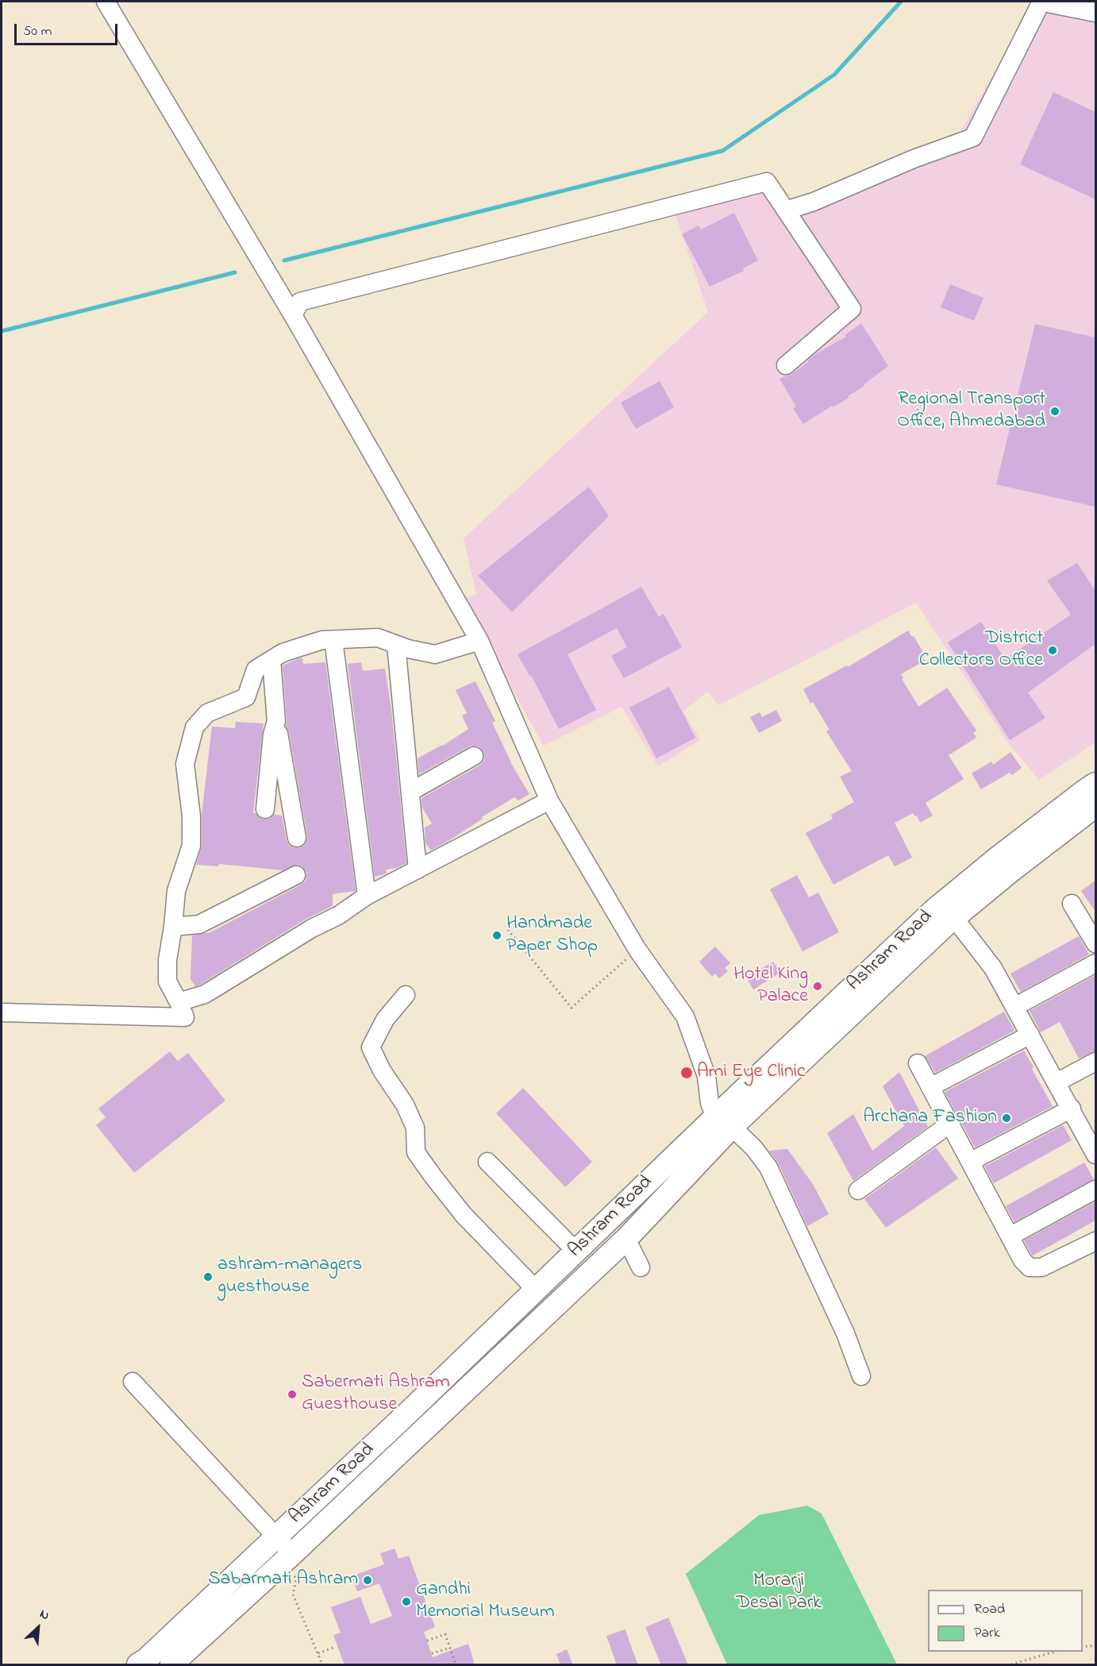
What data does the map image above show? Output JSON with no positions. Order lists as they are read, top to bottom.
{
  "streets": {
    "main road": ["Ashram Road"]
  },
  "parks": ["Morarji Desai Park"],
  "places": [
    "Regional Transport Office, Ahmedabad",
    "District Collectors Office",
    "Handmade Paper Shop",
    "Hotel King Palace",
    "Ami Eye Clinic",
    "Archana Fashion",
    "ashram-managers guesthouse",
    "Sabermati Ashram Guesthouse",
    "Sabarmati Ashram",
    "Gandhi Memorial Museum"
  ],
  "legend": ["Road", "Park"],
  "scale_bar": "50 m",
  "north": "top right"
}
